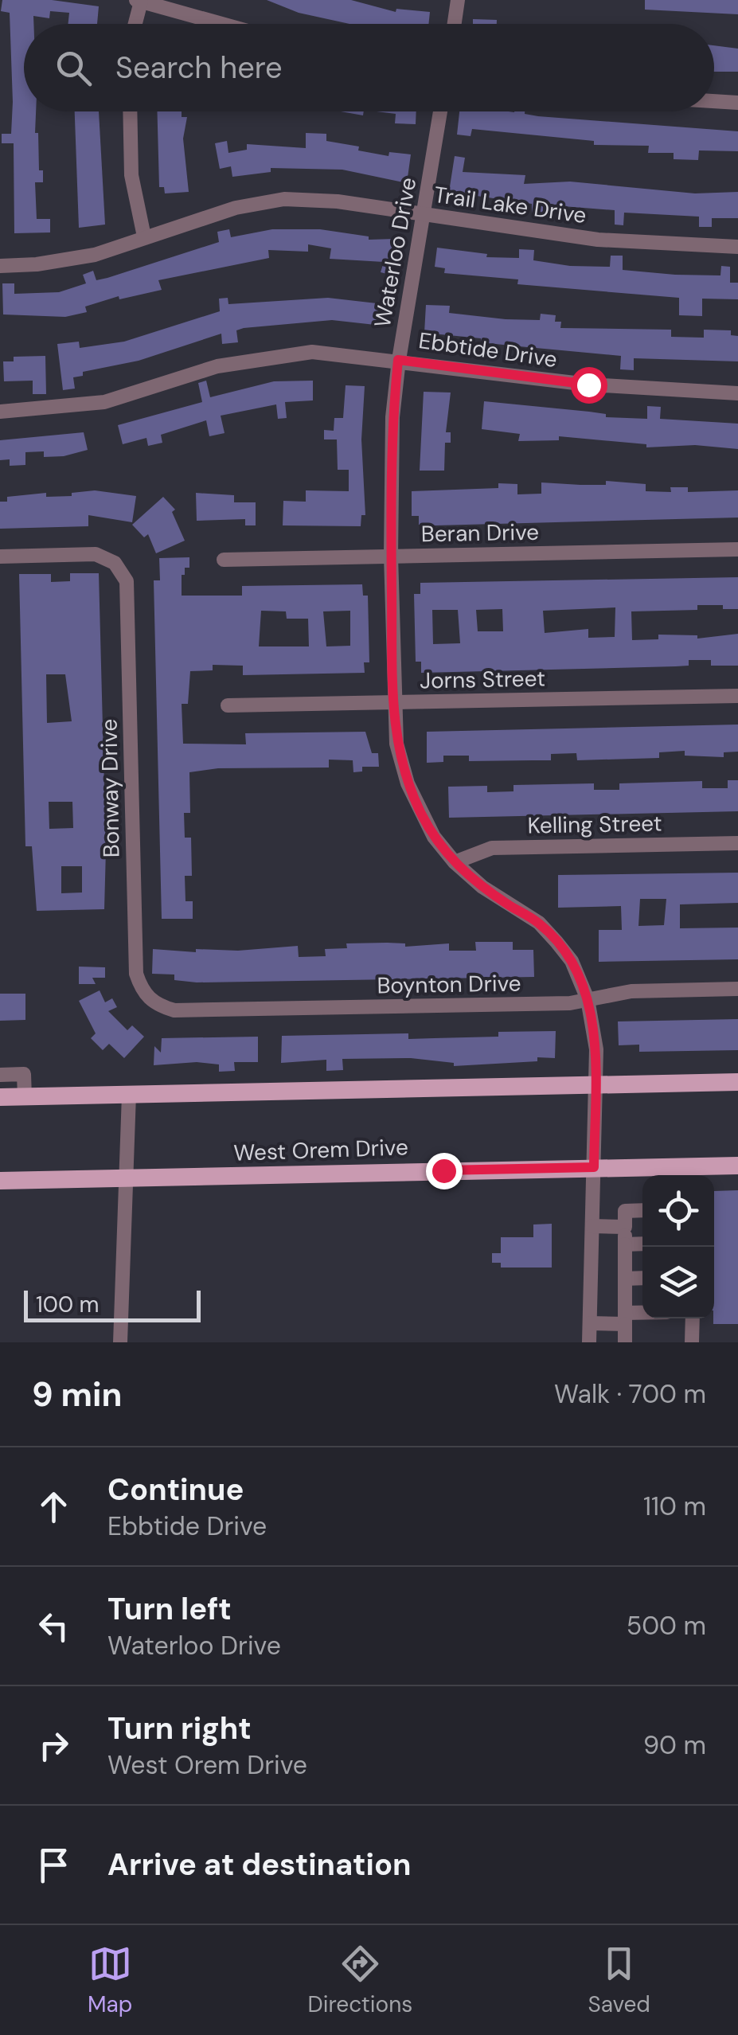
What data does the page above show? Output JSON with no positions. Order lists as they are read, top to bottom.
{
  "streets": {
    "main road": ["West Orem Drive"],
    "street": [
      "Trail Lake Drive",
      "Waterloo Drive",
      "Ebbtide Drive",
      "Beran Drive",
      "Jorns Street",
      "Bonway Drive",
      "Kelling Street",
      "Boynton Drive"
    ]
  },
  "crossings": [
    ["Trail Lake Drive", "Waterloo Drive"],
    ["Waterloo Drive", "Ebbtide Drive"],
    ["Waterloo Drive", "Beran Drive"],
    ["Waterloo Drive", "Jorns Street"],
    ["Waterloo Drive", "Kelling Street"],
    ["Waterloo Drive", "Boynton Drive"],
    ["Waterloo Drive", "West Orem Drive"],
    ["Bonway Drive", "Boynton Drive"]
  ],
  "scale_bar": "100 m",
  "page": {
    "search": "Search here",
    "scale": "100 m",
    "heading": ["9 min", "Walk · 700 m"],
    "list": [
      ["Continue", "Ebbtide Drive", "110 m"],
      ["Turn left", "Waterloo Drive", "500 m"],
      ["Turn right", "West Orem Drive", "90 m"],
      "Arrive at destination"
    ],
    "nav": ["Map", "Directions", "Saved"]
  }
}
